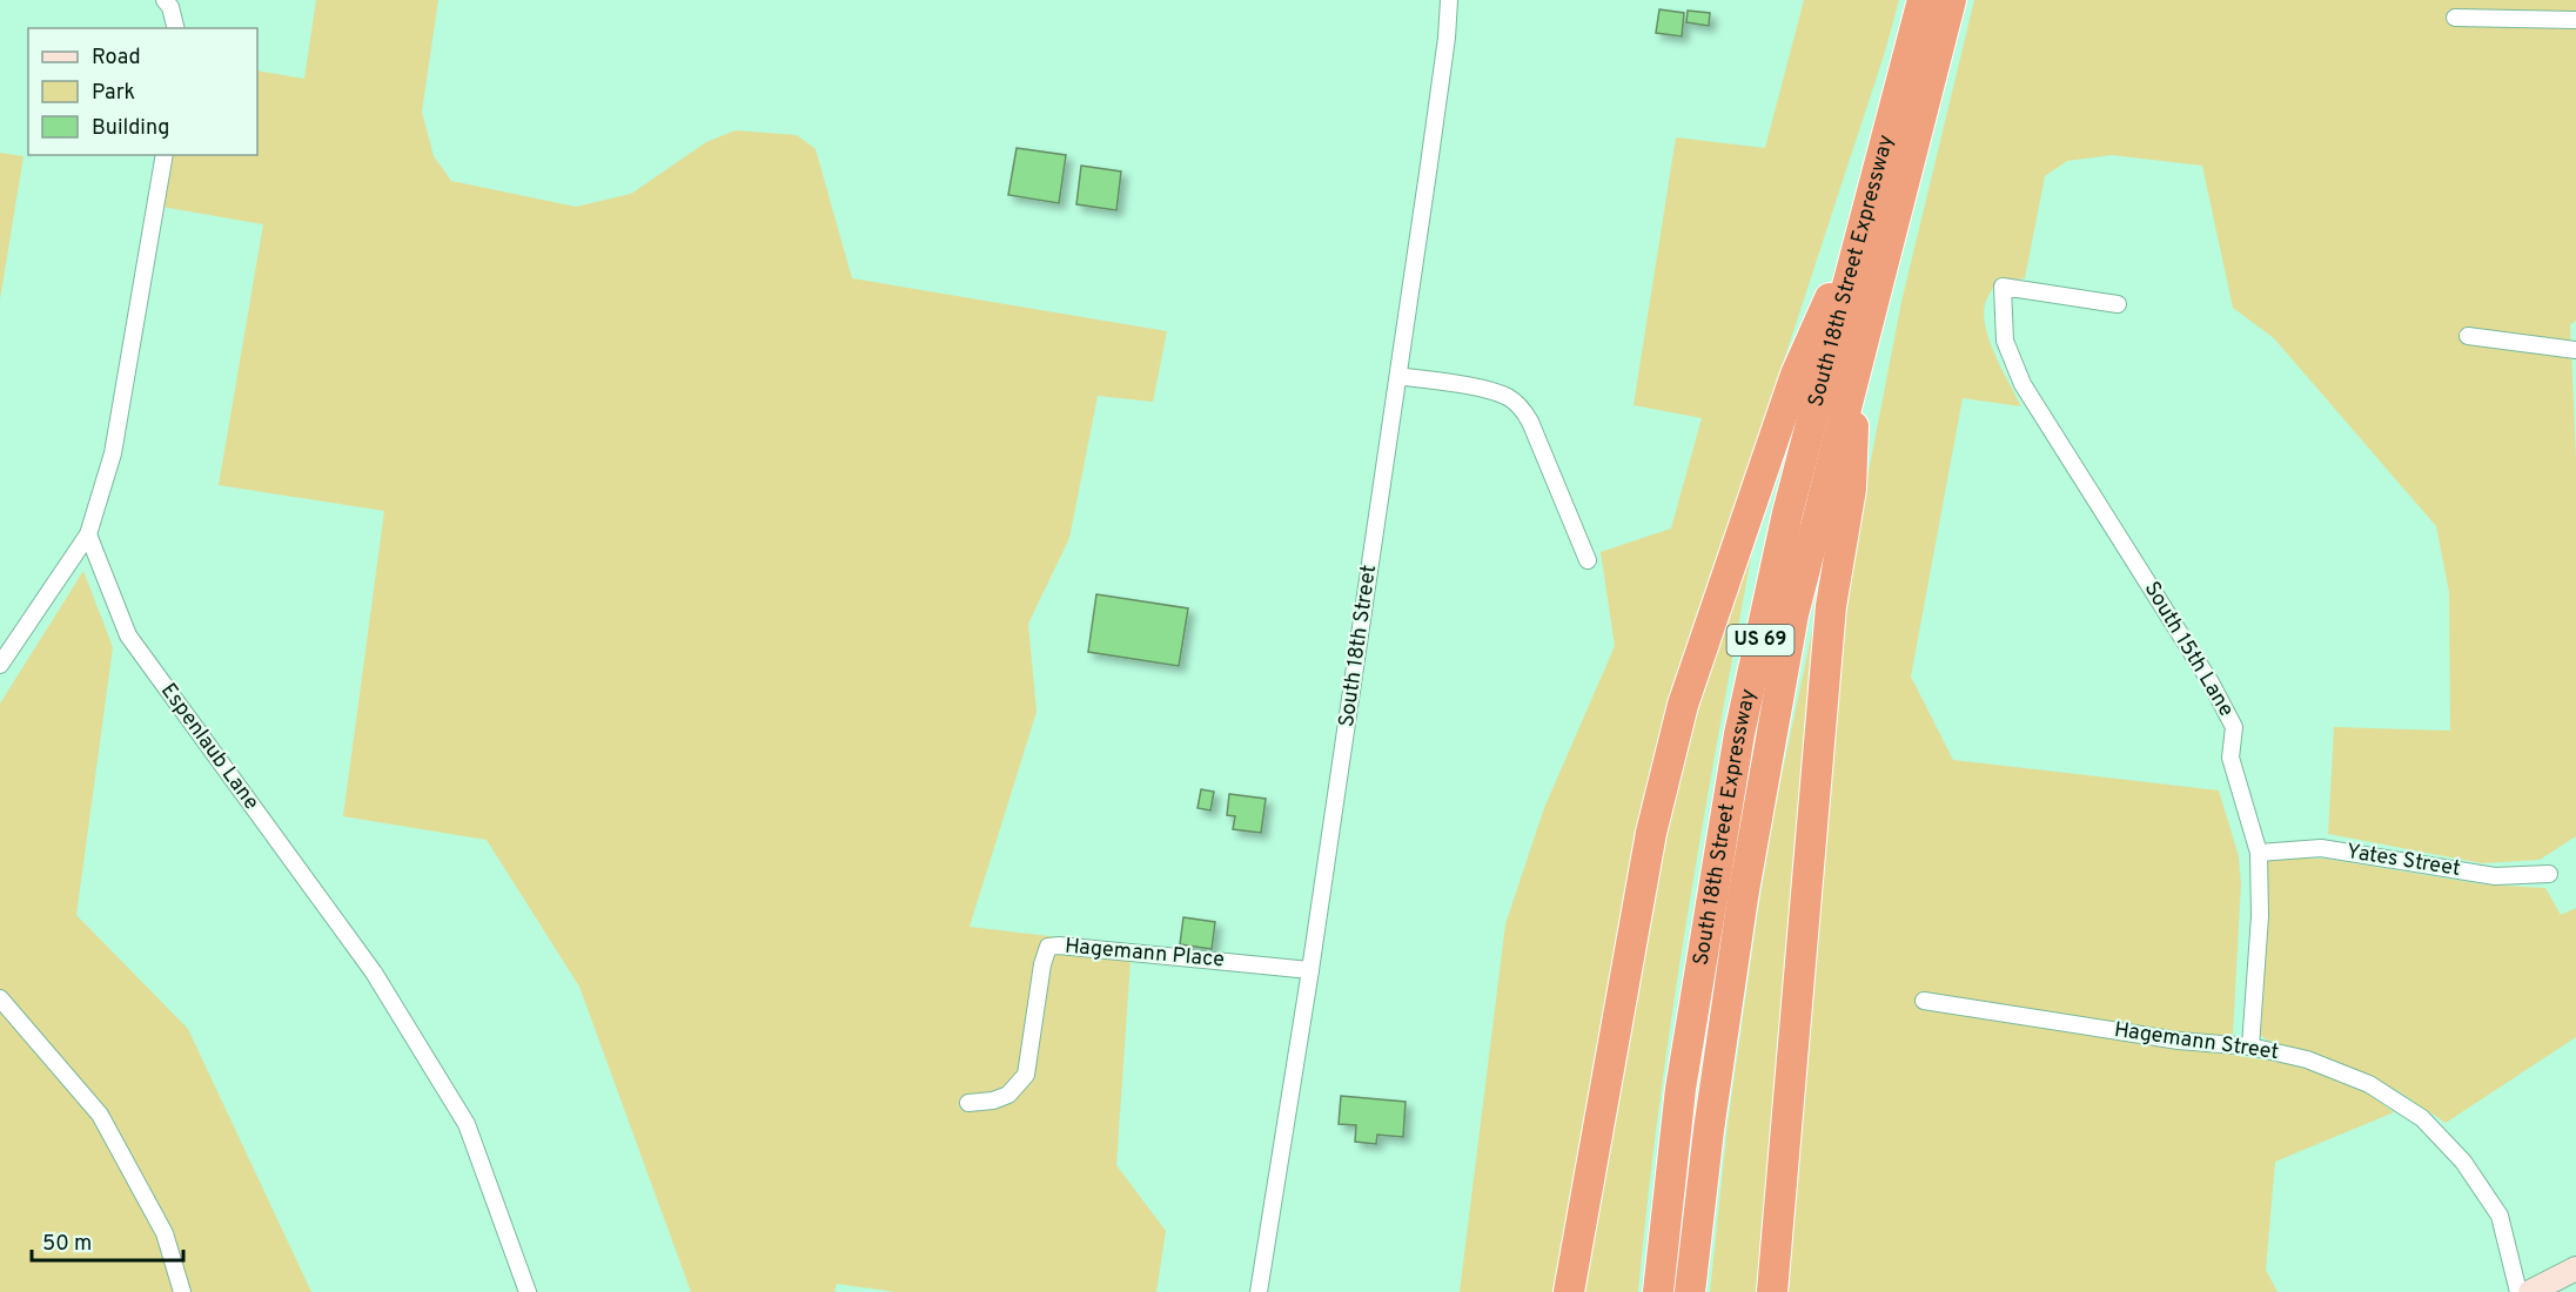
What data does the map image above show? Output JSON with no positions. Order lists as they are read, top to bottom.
{
  "streets": {
    "highway": ["South 18th Street Expressway", "US 69"],
    "street": [
      "South 18th Street",
      "South 15th Lane",
      "Espenlaub Lane",
      "Yates Street",
      "Hagemann Place",
      "Hagemann Street"
    ]
  },
  "crossings": [
    ["South 18th Street", "Hagemann Place"],
    ["South 15th Lane", "Yates Street"],
    ["South 15th Lane", "Hagemann Street"]
  ],
  "legend": ["Road", "Park", "Building"],
  "scale_bar": "50 m"
}
